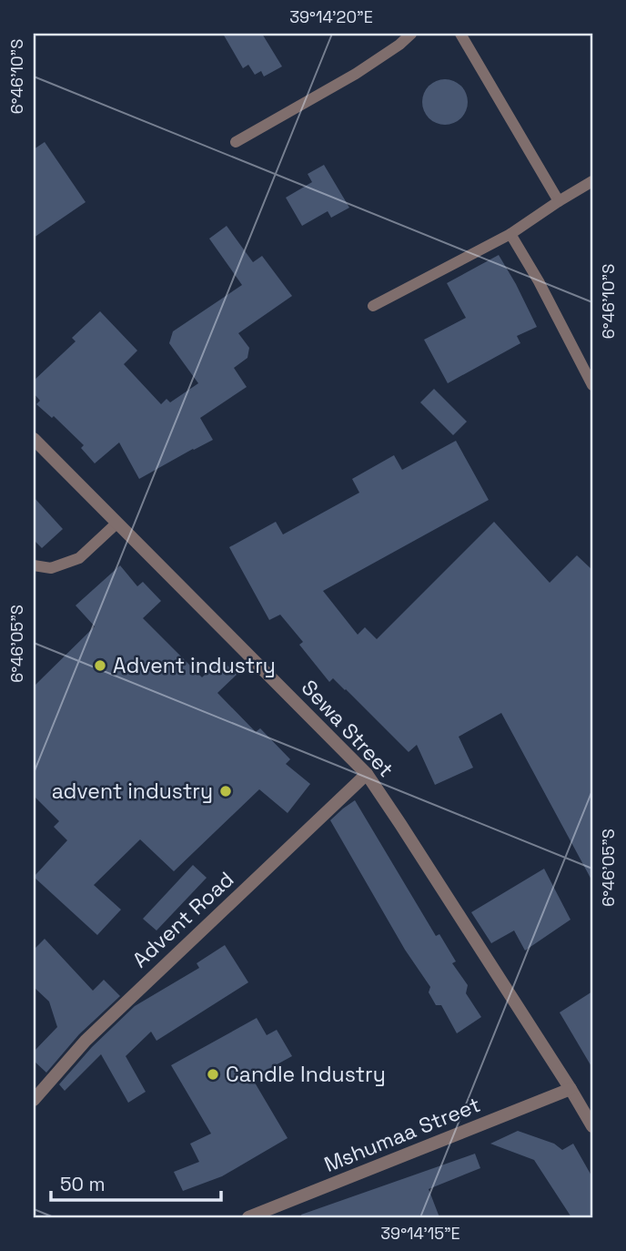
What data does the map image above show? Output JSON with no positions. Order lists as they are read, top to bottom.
{
  "streets": {
    "street": ["Sewa Street", "Advent Road", "Mshumaa Street"]
  },
  "crossings": [
    ["Sewa Street", "Advent Road"],
    ["Sewa Street", "Mshumaa Street"]
  ],
  "places": ["Advent industry", "advent industry", "Candle Industry"],
  "scale_bar": "50 m",
  "coordinates": [
    "39°14'20\"E",
    "6°46'10\"S",
    "6°46'05\"S",
    "39°14'15\"E"
  ]
}
